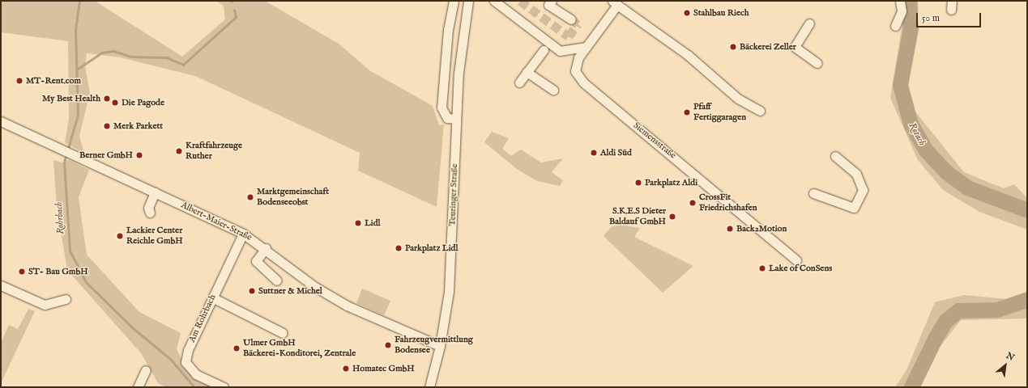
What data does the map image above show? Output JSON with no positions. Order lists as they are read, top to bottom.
{
  "streets": {
    "street": [
      "Siemensstraße",
      "Teuringer Straße",
      "Albert-Maier-Straße",
      "Am Rohrbach"
    ]
  },
  "crossings": [
    ["Teuringer Straße", "Albert-Maier-Straße"],
    ["Albert-Maier-Straße", "Am Rohrbach"]
  ],
  "water": ["Rotach", "Rohrbach"],
  "places": [
    "Stahlbau Riech",
    "Bäckerei Zeller",
    "MT-Rent.com",
    "My Best Health",
    "Die Pagode",
    "Pfaff Fertiggaragen",
    "Merk Parkett",
    "Kraftfahrzeuge Ruther",
    "Aldi Süd",
    "Berner GmbH",
    "Parkplatz Aldi",
    "Marktgemeinschaft Bodenseeobst",
    "CrossFit Friedrichshafen",
    "S.K.E.S Dieter Baldauf GmbH",
    "Lidl",
    "Back2Motion",
    "Lackier Center Reichle GmbH",
    "Parkplatz Lidl",
    "Lake of ConSens",
    "ST- Bau GmbH",
    "Suttner & Michel",
    "Fahrzeugvermittlung Bodensee",
    "Ulmer GmbH Bäckerei-Konditorei, Zentrale",
    "Homatec GmbH"
  ],
  "scale_bar": "50 m",
  "north": "top right"
}
